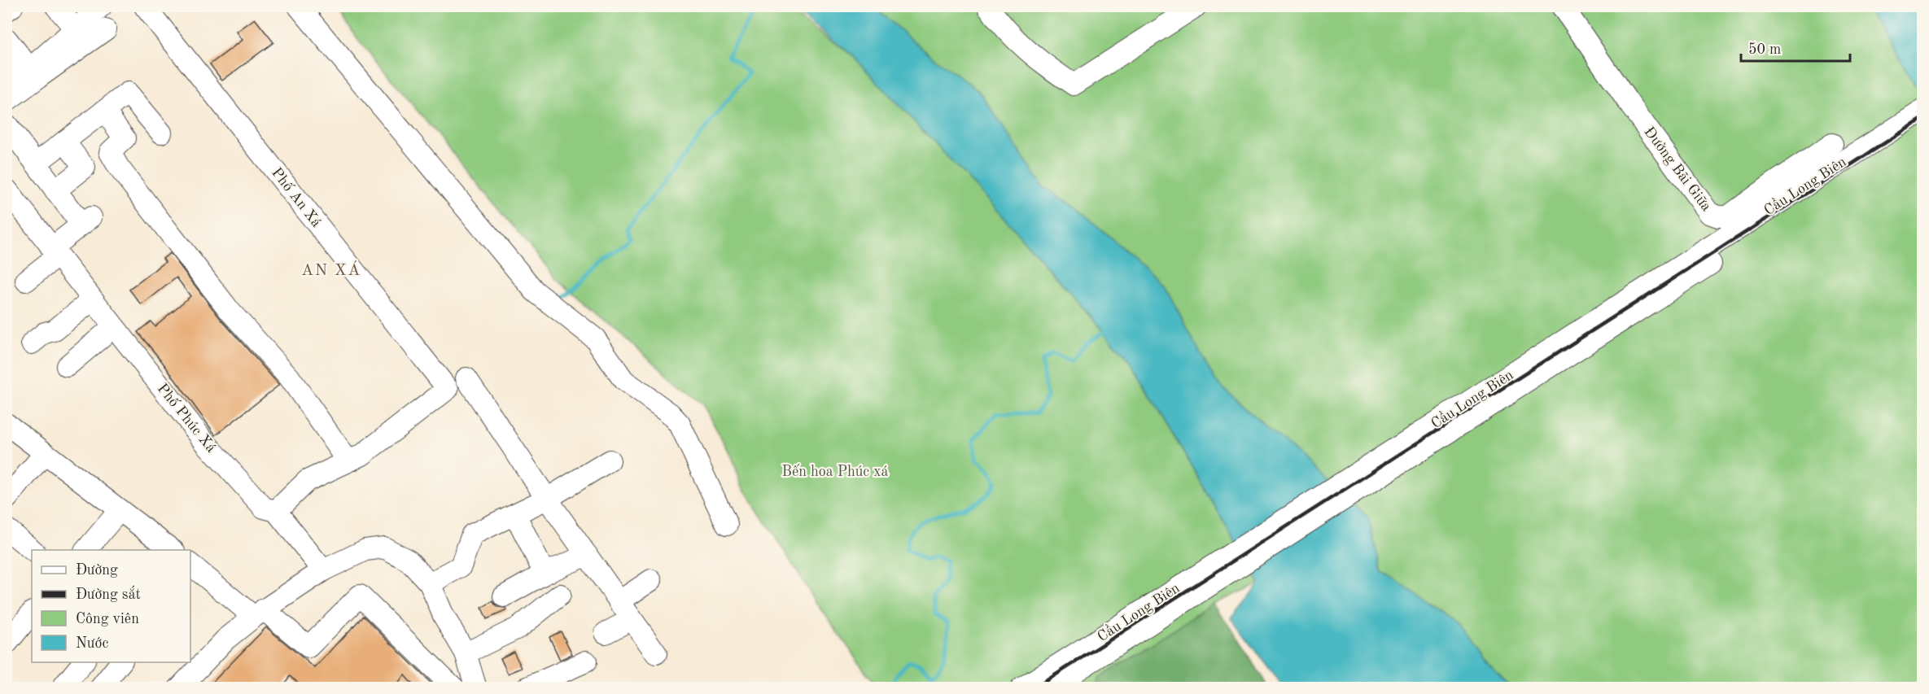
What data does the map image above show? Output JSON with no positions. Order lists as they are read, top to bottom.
{
  "streets": {
    "street": [
      "Đường Bãi Giữa",
      "Cầu Long Biên",
      "Phố An Xá",
      "Phố Phúc Xá"
    ]
  },
  "districts": ["AN XÁ"],
  "parks": ["Bến hoa Phúc xá"],
  "legend": [
    "Đường",
    "Đường sắt",
    "Công viên",
    "Nước"
  ],
  "scale_bar": "50 m"
}
